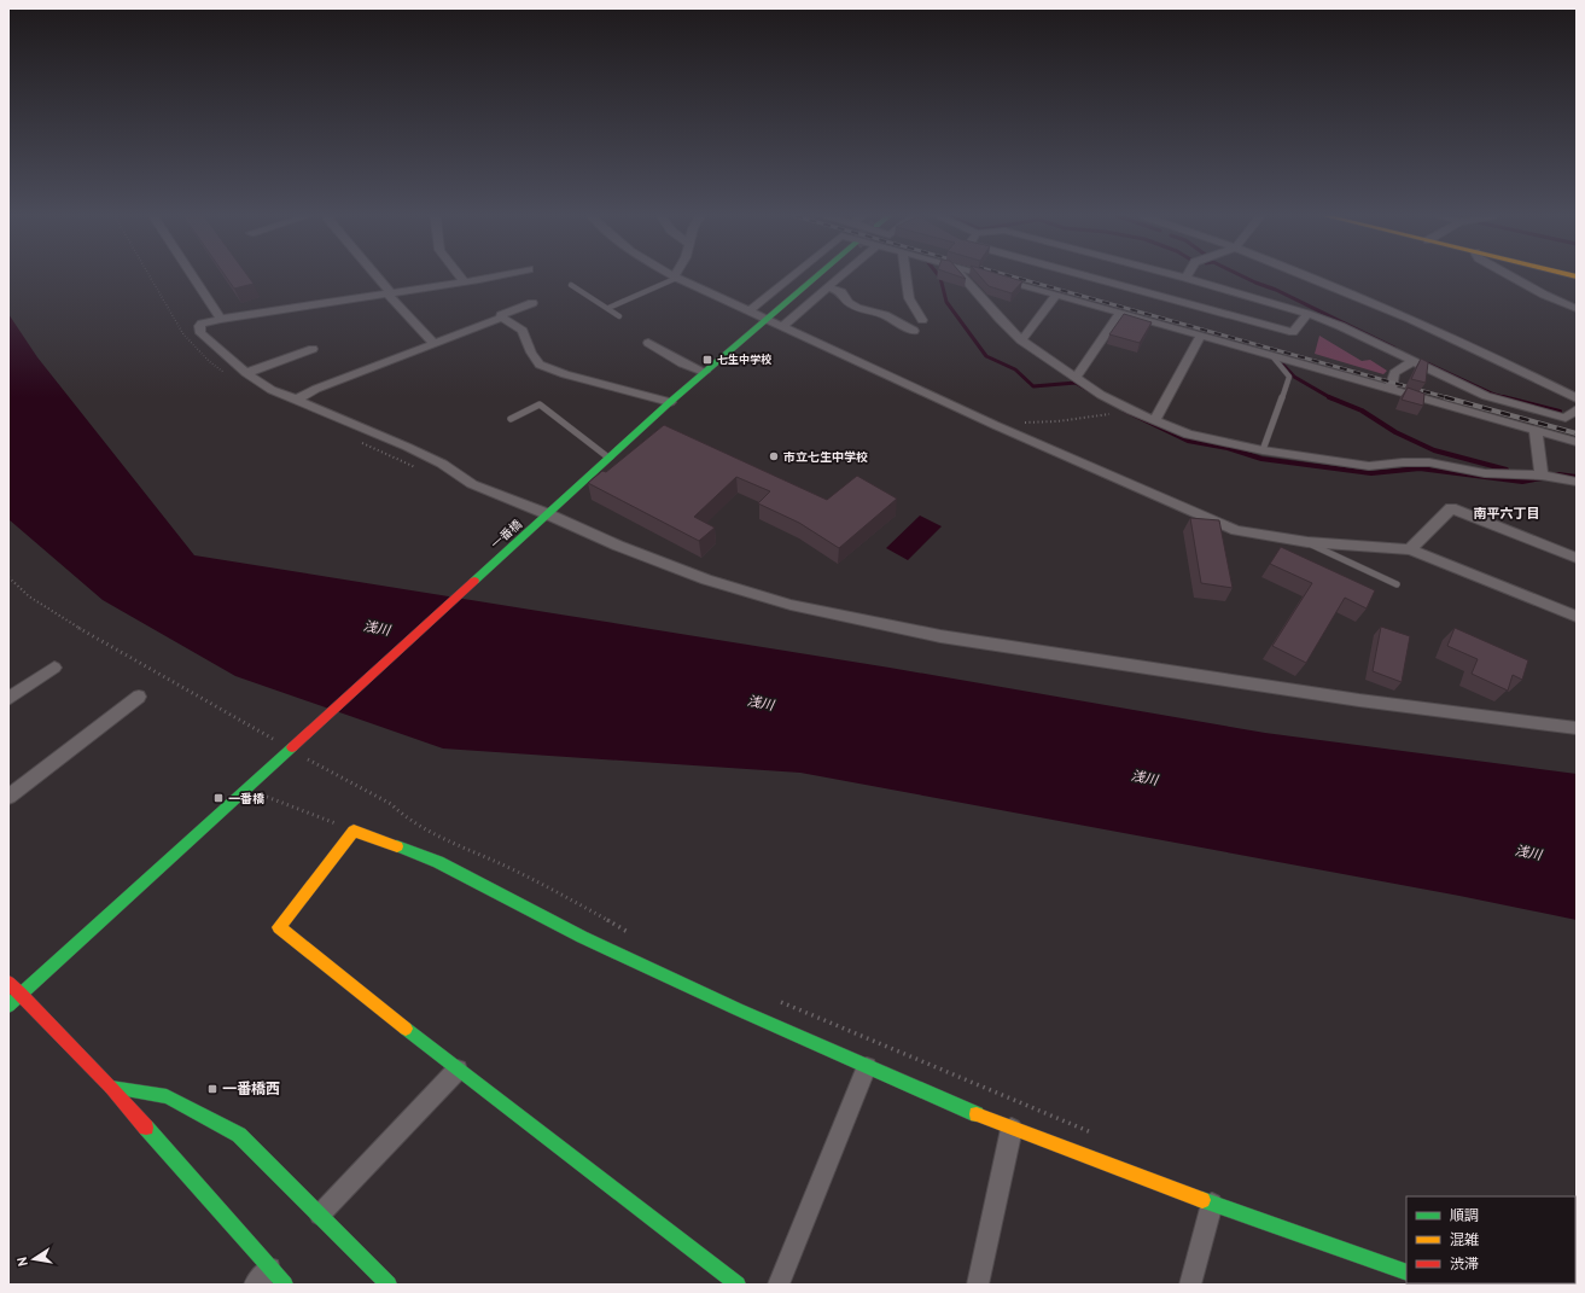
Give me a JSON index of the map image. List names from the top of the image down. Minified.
{"streets":{"main road":["一番橋"]},"districts":["南平六丁目"],"water":["浅川"],"places":{"transit":["七生中学校","一番橋","一番橋西"],"other":["市立七生中学校"]},"legend":["順調","混雑","渋滞"],"north":"left"}
